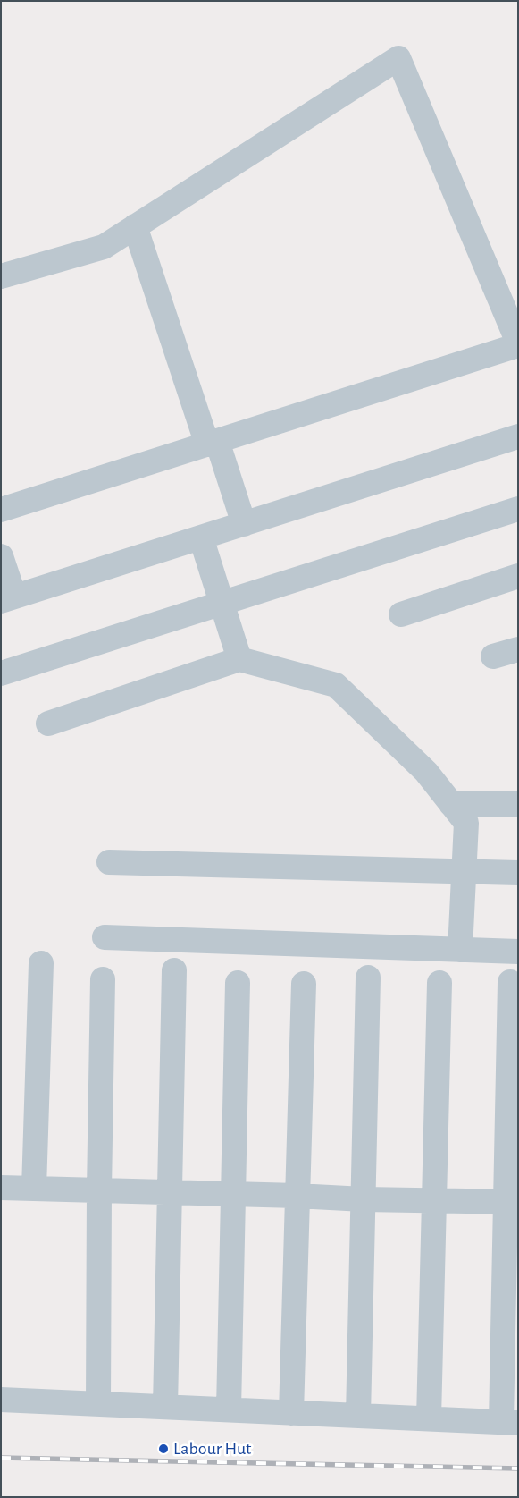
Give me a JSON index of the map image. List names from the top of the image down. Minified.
{"places":["Labour Hut"]}
